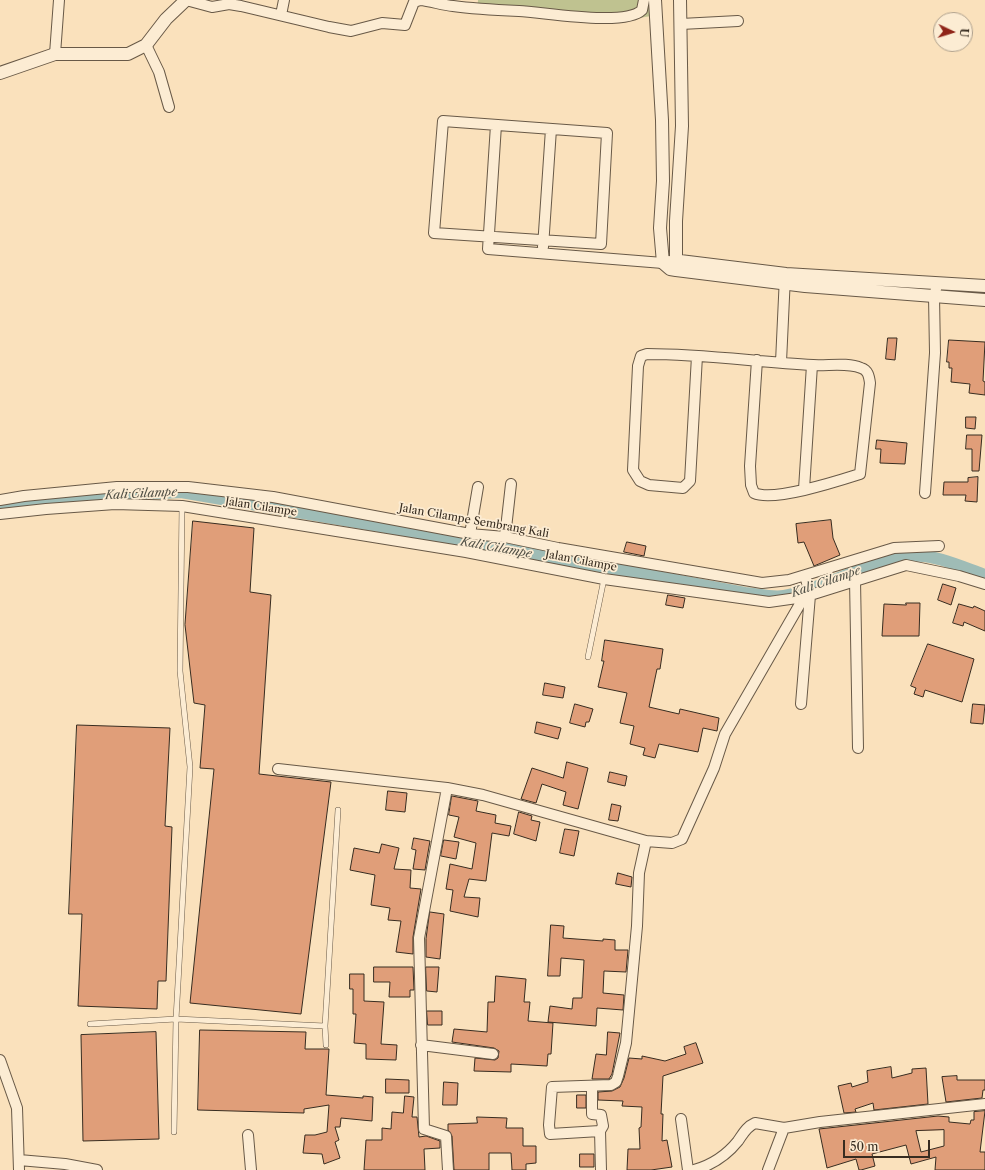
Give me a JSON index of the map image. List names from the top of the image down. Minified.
{"streets":{"street":["Jalan Cilampe","Jalan Cilampe Sembrang Kali"]},"water":["Kali Cilampe"],"scale_bar":"50 m","north":"right"}
